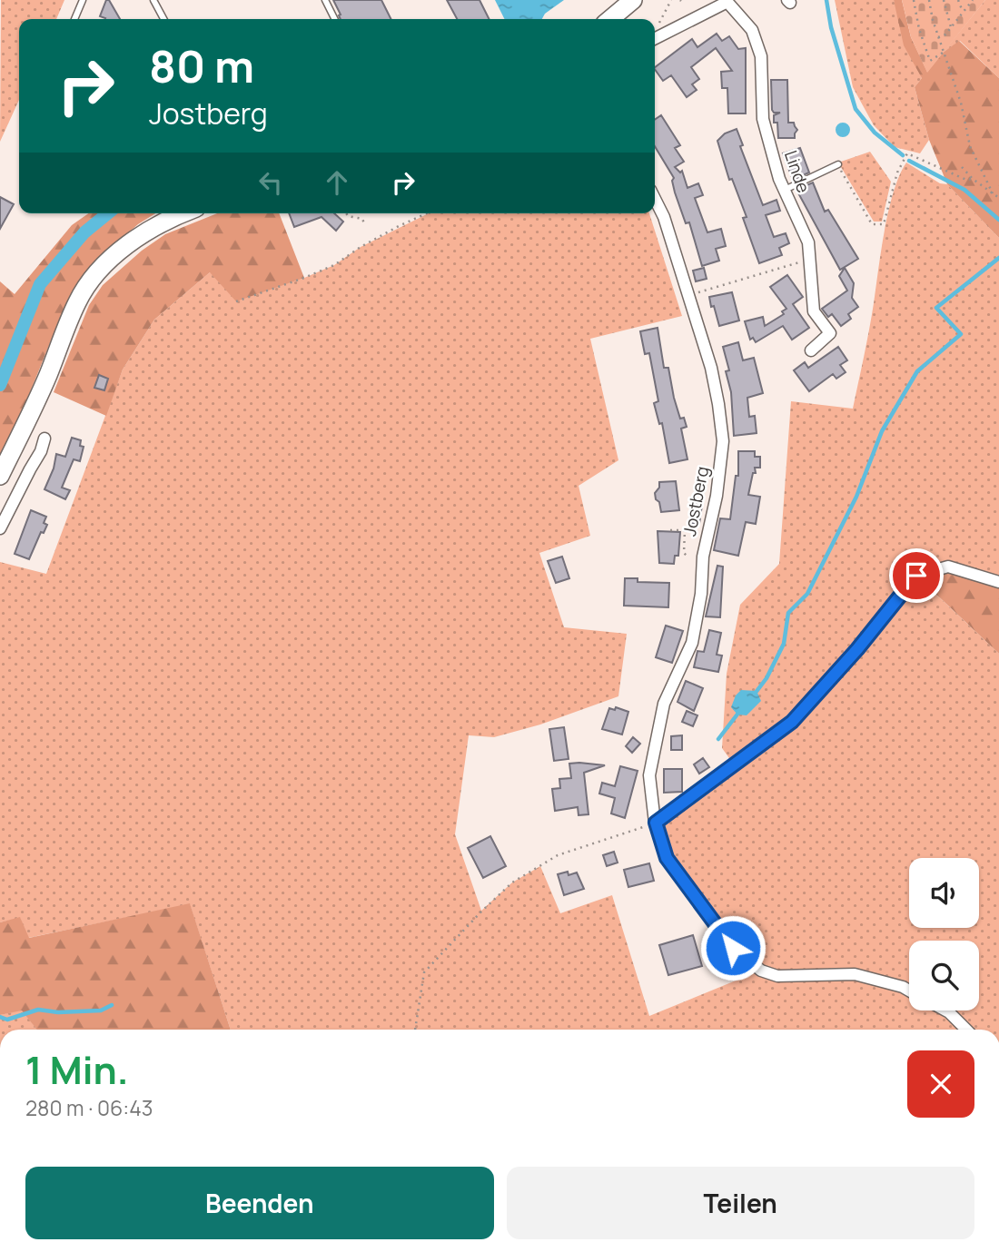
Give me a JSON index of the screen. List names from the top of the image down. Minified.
{"streets":{"street":["Linde","Jostberg"]},"page":{"turn":["80 m","Jostberg"],"heading":["1 Min.","280 m · 06:43"],"buttons":["Beenden","Teilen"]}}
